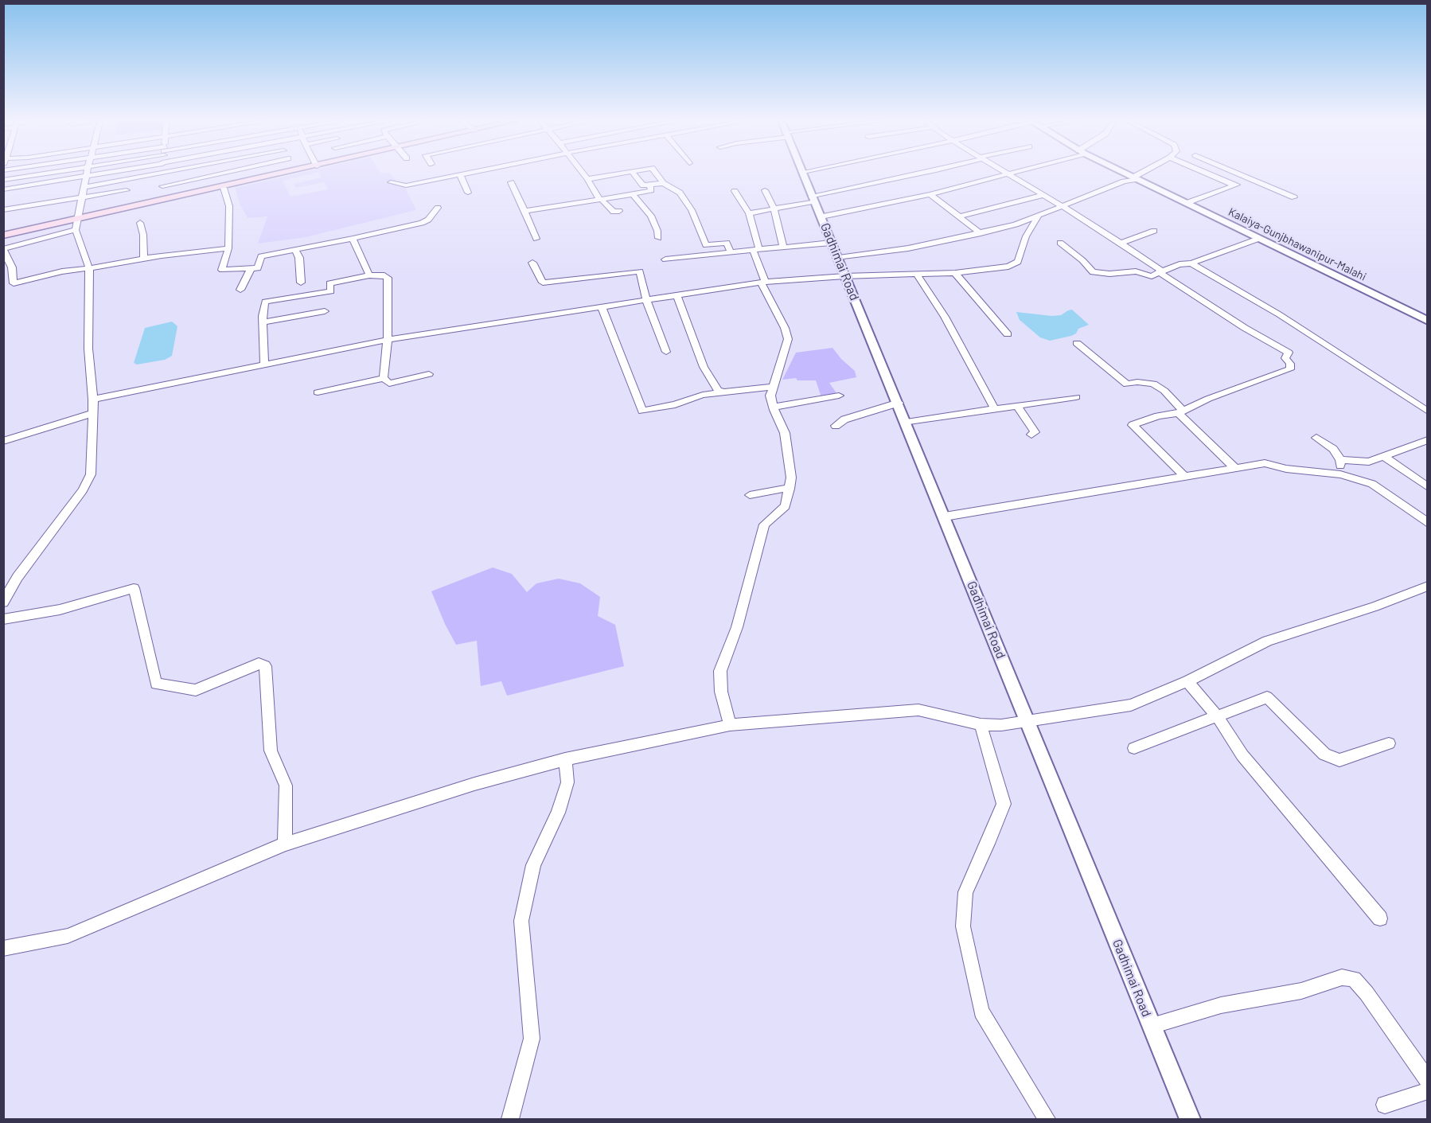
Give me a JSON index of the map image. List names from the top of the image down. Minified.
{"streets":{"street":["Kalaiya-Gunjbhawanipur-Malahi","Gadhimai Road"]}}
